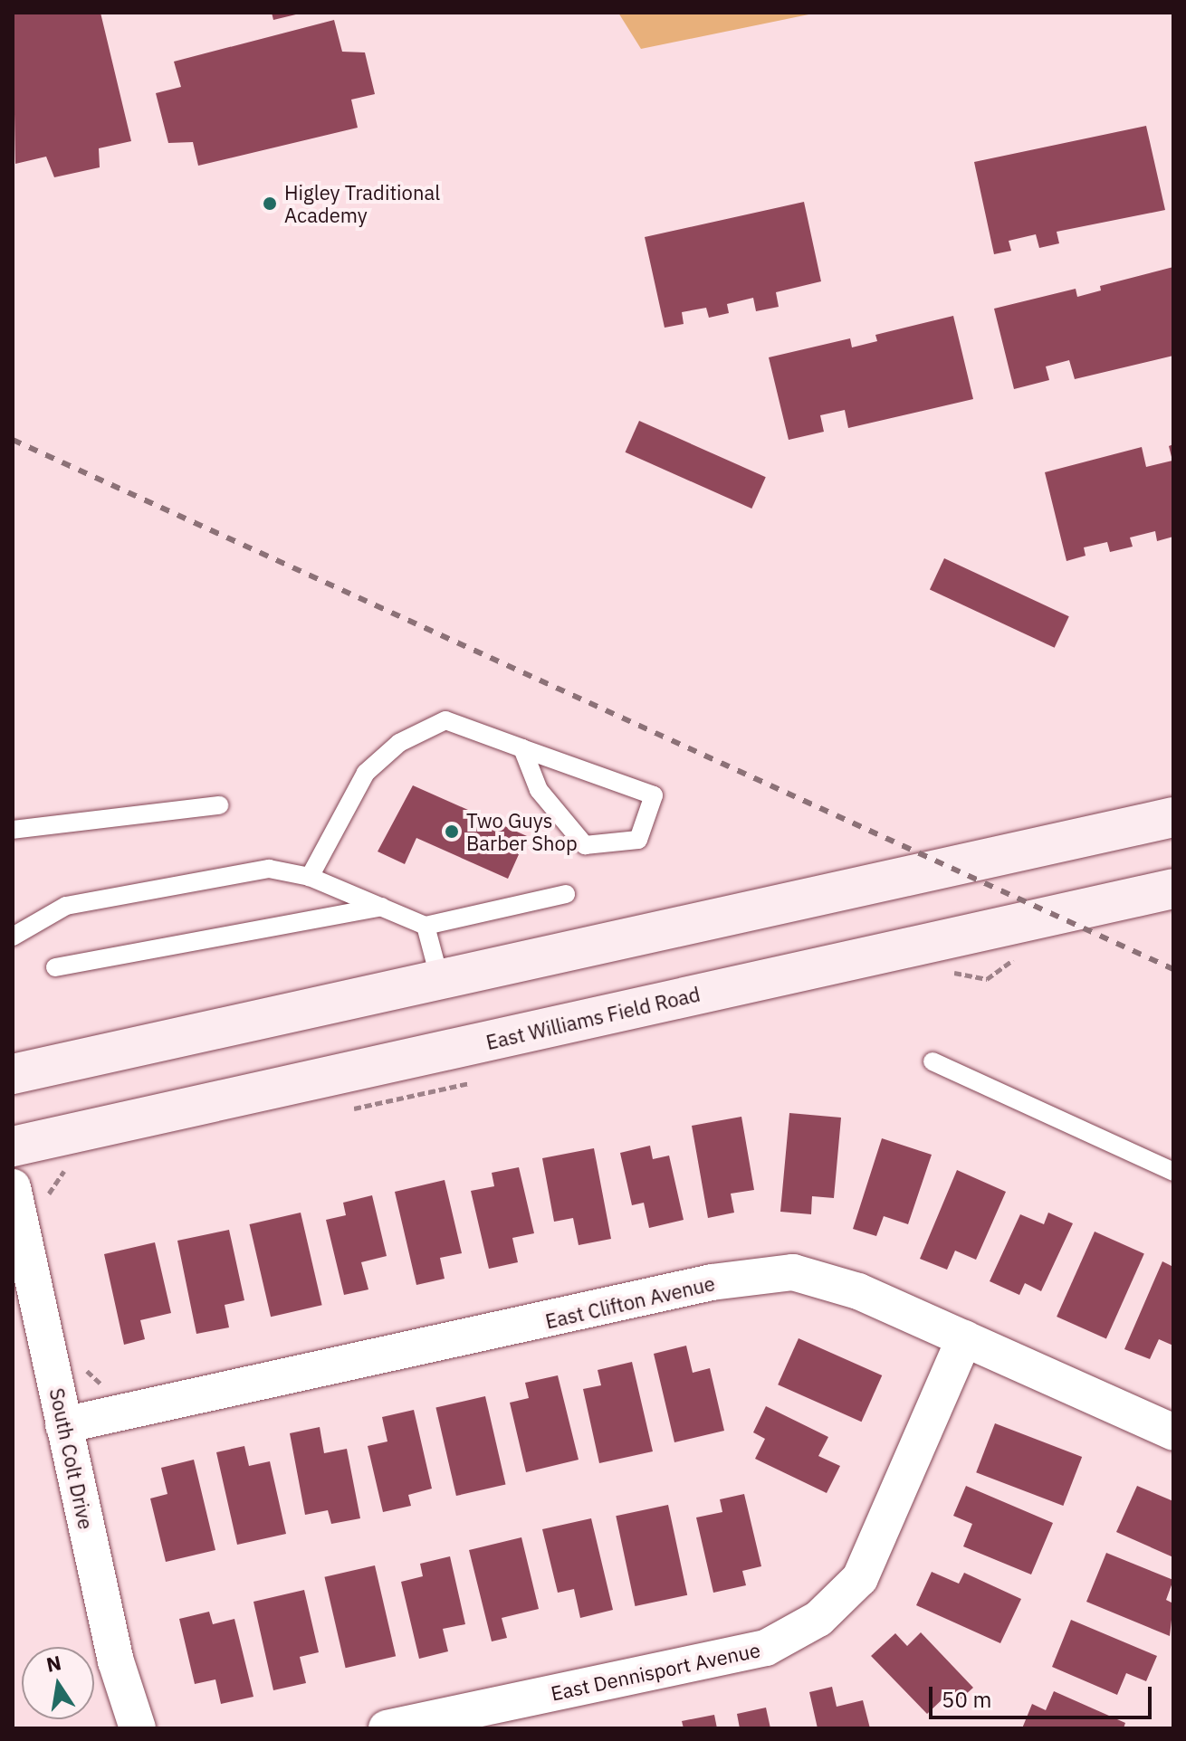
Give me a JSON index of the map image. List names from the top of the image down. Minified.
{"streets":{"main road":["East Williams Field Road"],"street":["East Clifton Avenue","South Colt Drive","East Dennisport Avenue"]},"crossings":[["East Clifton Avenue","South Colt Drive"],["East Clifton Avenue","East Dennisport Avenue"]],"places":["Higley Traditional Academy","Two Guys Barber Shop"],"scale_bar":"50 m","north":"top"}
